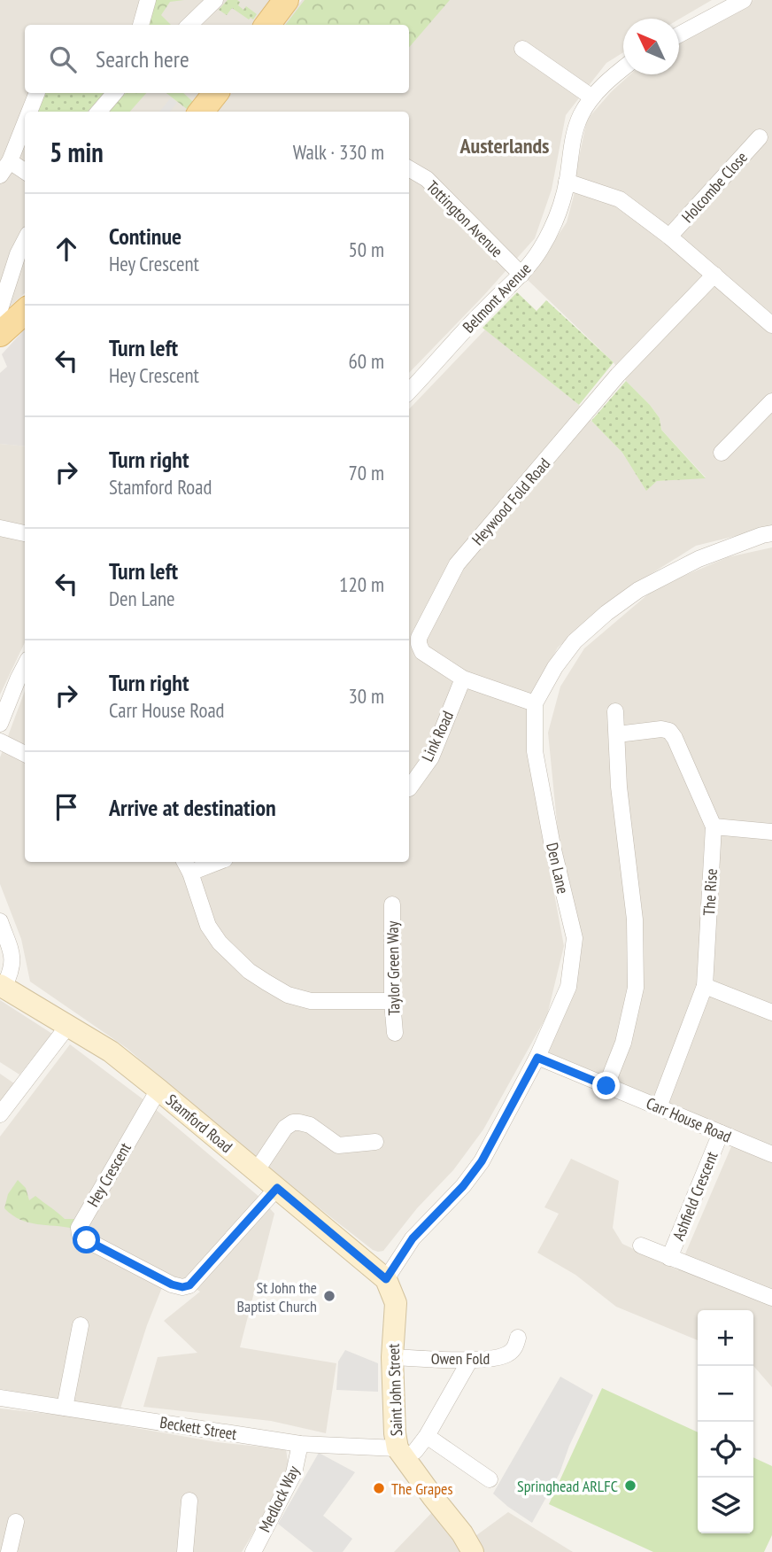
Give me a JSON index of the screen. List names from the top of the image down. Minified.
{"streets":{"street":["Holcombe Close","Tottington Avenue","Belmont Avenue","Heywood Fold Road","Link Road","Den Lane","The Rise","Taylor Green Way","Carr House Road","Stamford Road","Hey Crescent","Ashfield Crescent","Owen Fold","Saint John Street","Beckett Street","Medlock Way"]},"crossings":[["Tottington Avenue","Belmont Avenue"],["Heywood Fold Road","Link Road"],["Heywood Fold Road","Den Lane"],["Den Lane","Carr House Road"],["Den Lane","Stamford Road"],["Den Lane","Saint John Street"],["The Rise","Carr House Road"],["Carr House Road","Ashfield Crescent"],["Stamford Road","Hey Crescent"],["Stamford Road","Saint John Street"],["Owen Fold","Saint John Street"],["Saint John Street","Beckett Street"],["Beckett Street","Medlock Way"]],"districts":["Austerlands"],"places":["St John the Baptist Church","Springhead ARLFC","The Grapes"],"north":"top left","page":{"search":"Search here","heading":["5 min","Walk · 330 m"],"list":[["Continue","Hey Crescent","50 m"],["Turn left","Hey Crescent","60 m"],["Turn right","Stamford Road","70 m"],["Turn left","Den Lane","120 m"],["Turn right","Carr House Road","30 m"],"Arrive at destination"],"map_buttons":["+","−"]}}
